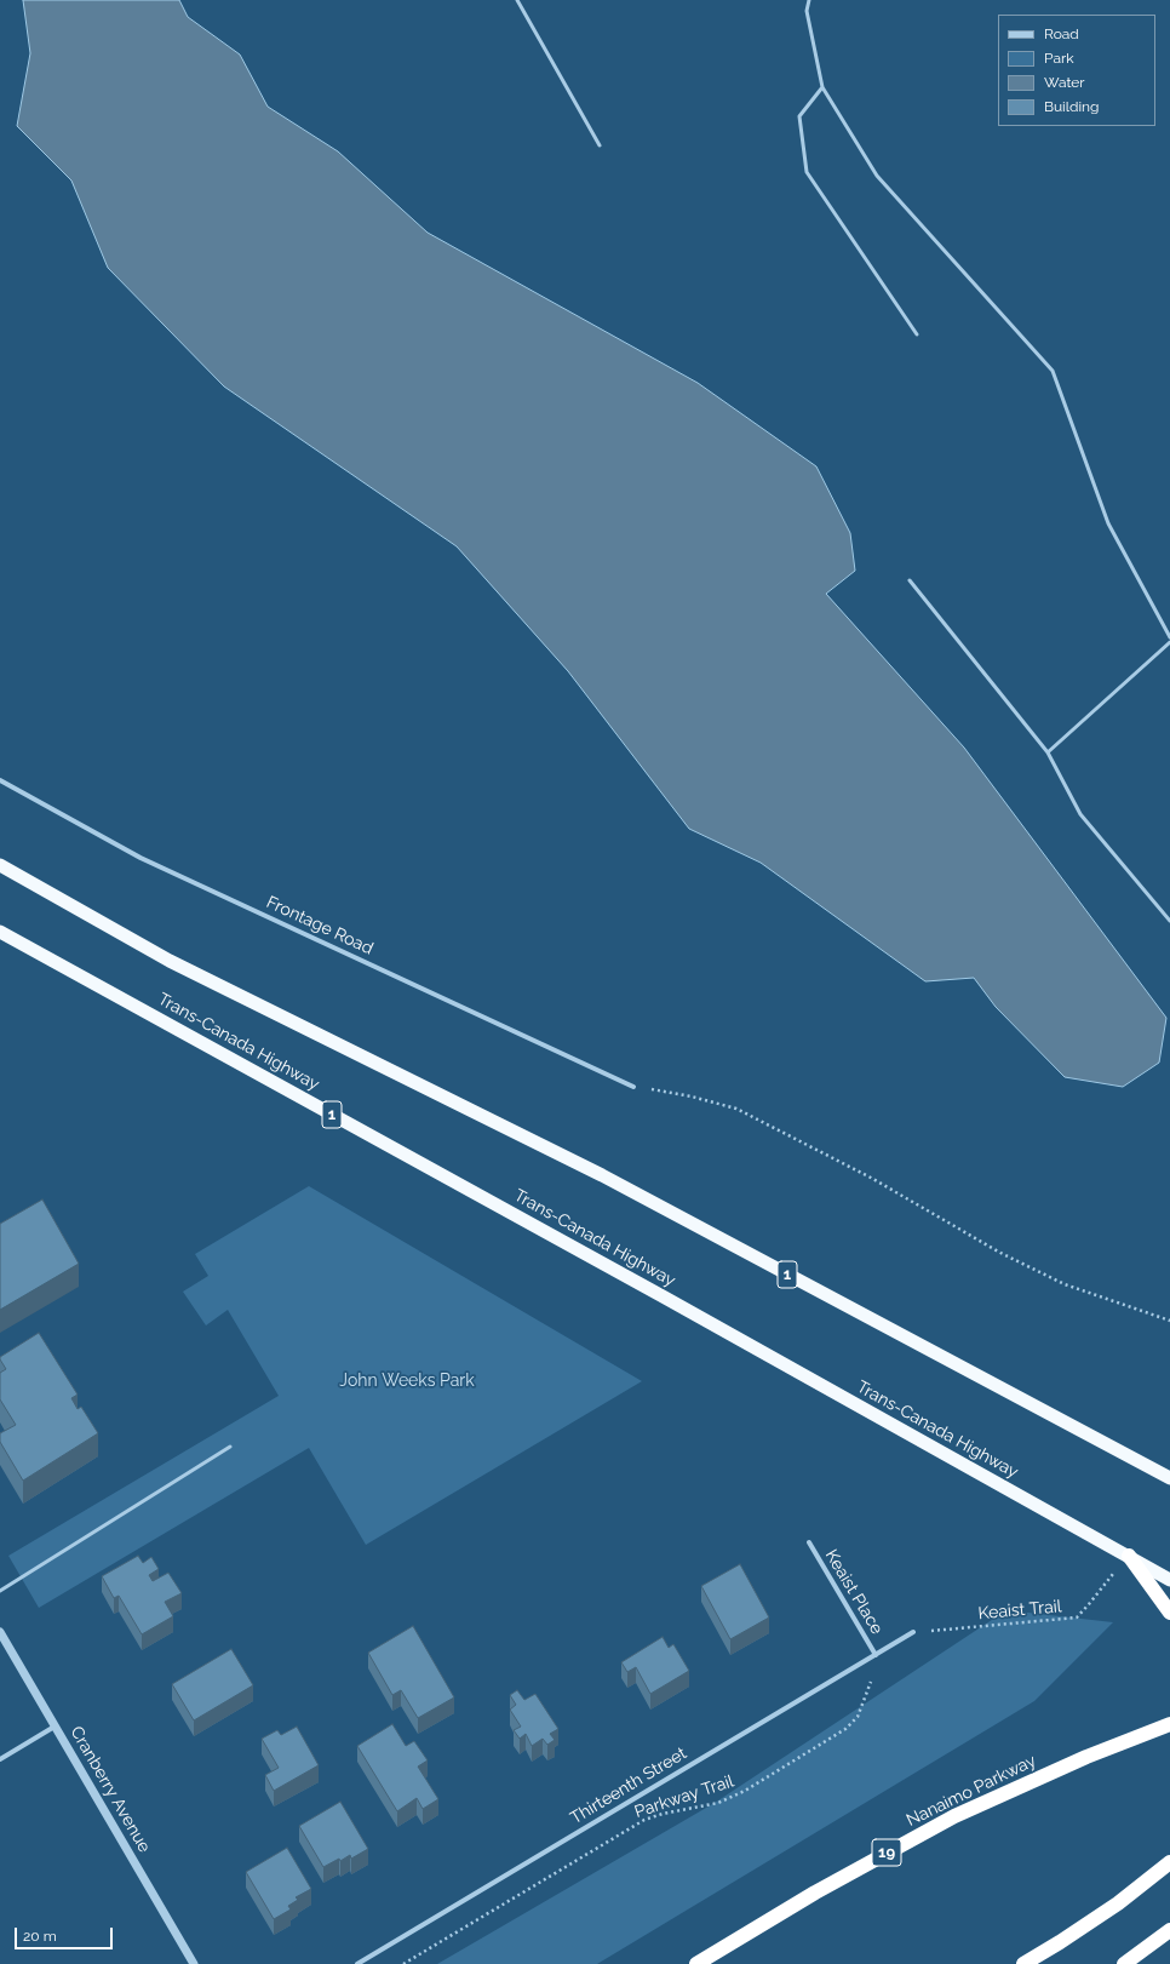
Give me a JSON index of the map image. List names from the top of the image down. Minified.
{"streets":{"highway":["Trans-Canada Highway","1","Nanaimo Parkway","19"],"street":["Frontage Road","Keaist Place","Thirteenth Street","Cranberry Avenue"],"path":["Keaist Trail","Parkway Trail"]},"crossings":[["Trans-Canada Highway","Keaist Trail"],["Keaist Place","Thirteenth Street"],["Keaist Trail","Thirteenth Street"]],"parks":["John Weeks Park"],"legend":["Road","Park","Water","Building"],"scale_bar":"20 m"}
